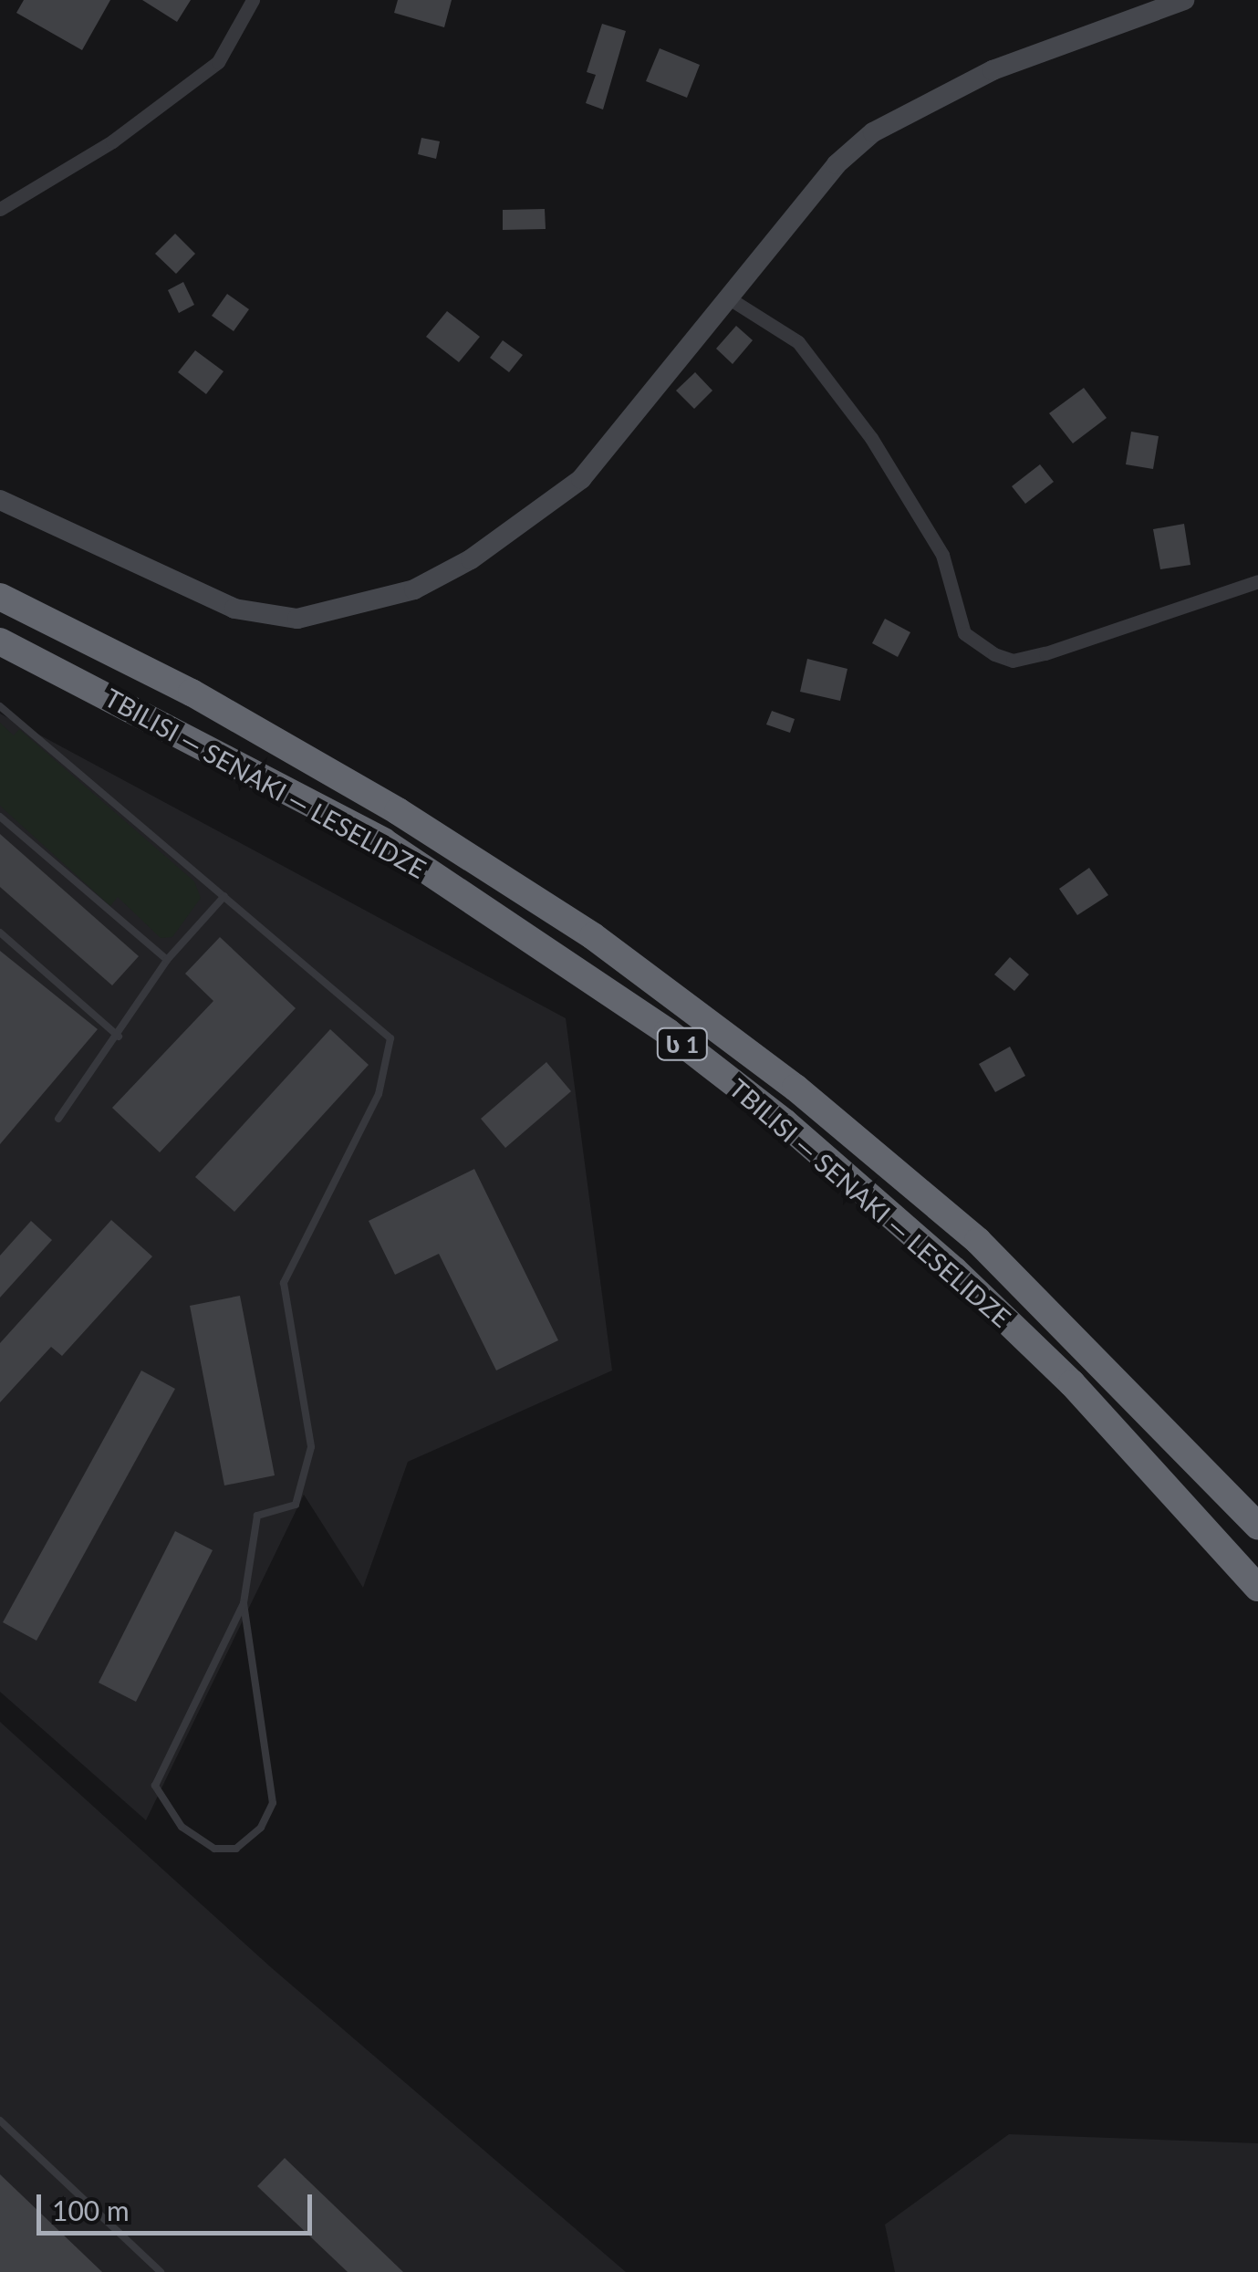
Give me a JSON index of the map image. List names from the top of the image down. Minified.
{"streets":{"highway":["TBILISI — SENAKI — LESELIDZE","ს 1"]},"scale_bar":"100 m"}
